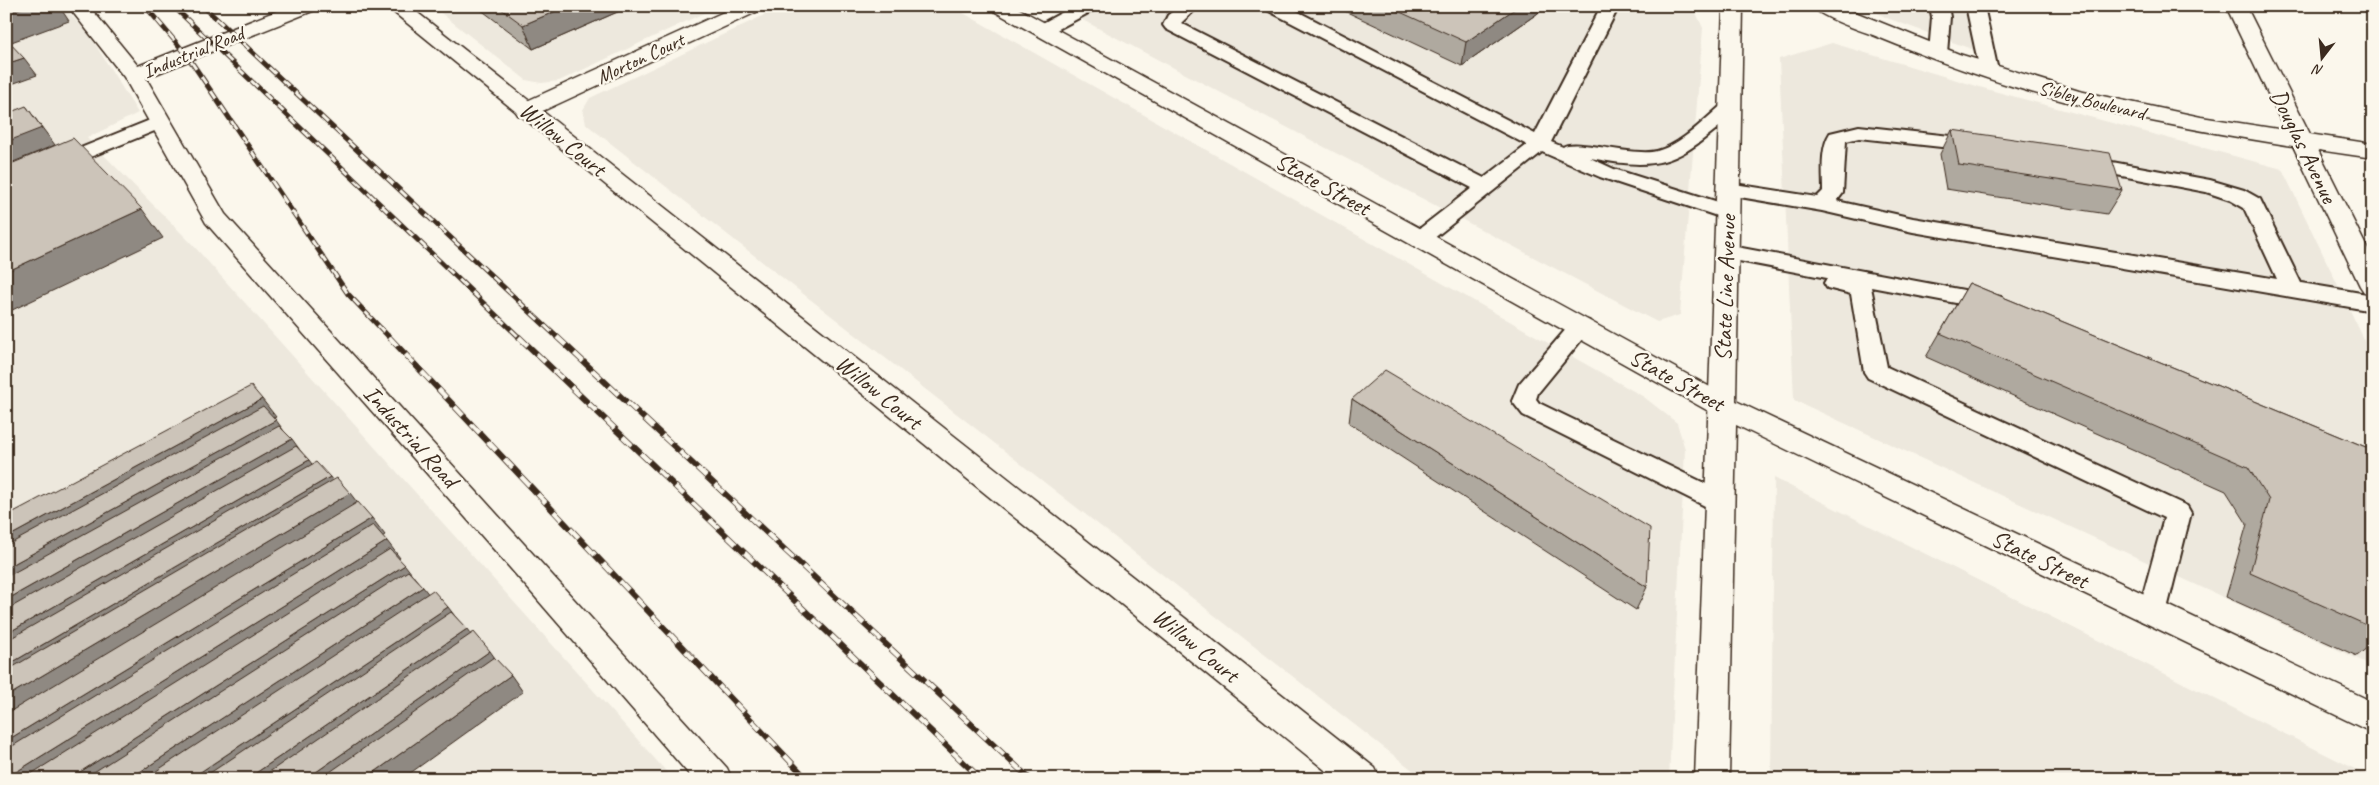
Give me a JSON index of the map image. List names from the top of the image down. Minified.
{"streets":{"street":["Industrial Road","Morton Court","Sibley Boulevard","Willow Court","Douglas Avenue","State Street","State Line Avenue"]},"crossings":[["Morton Court","Willow Court"],["Sibley Boulevard","Douglas Avenue"],["State Street","State Line Avenue"]],"north":"bottom"}
